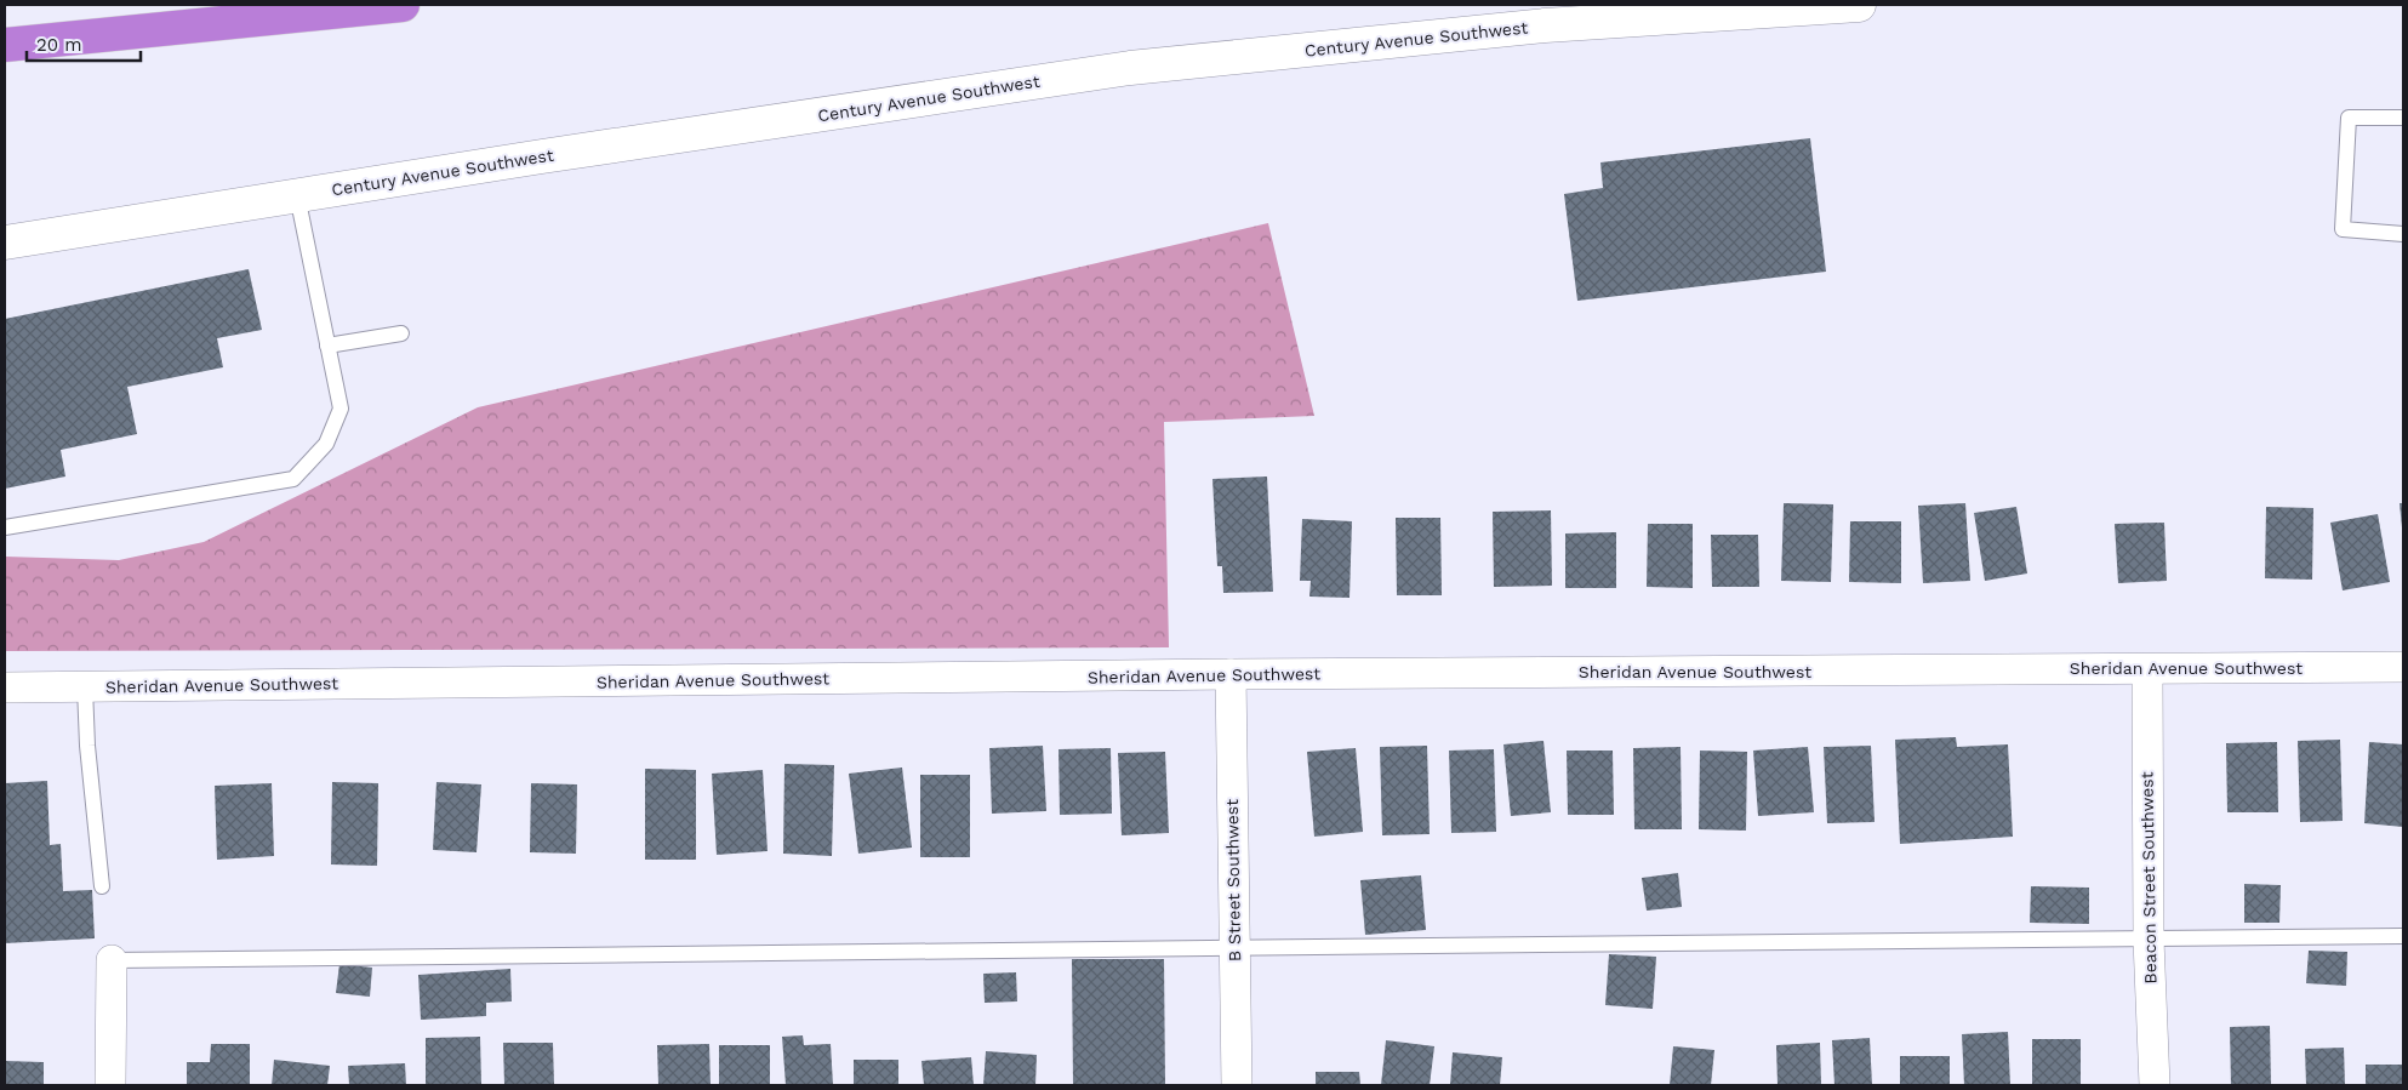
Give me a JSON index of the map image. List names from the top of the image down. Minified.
{"streets":{"street":["Century Avenue Southwest","Sheridan Avenue Southwest","Beacon Street Southwest","B Street Southwest"]},"crossings":[["Sheridan Avenue Southwest","Beacon Street Southwest"],["Sheridan Avenue Southwest","B Street Southwest"]],"scale_bar":"20 m"}
